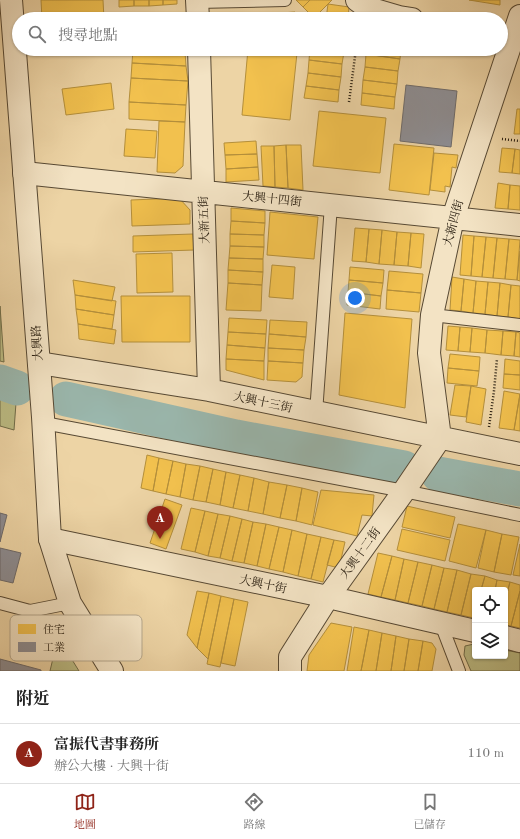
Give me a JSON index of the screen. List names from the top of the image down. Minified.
{"streets":{"street":["大興十四街","大新五街","大新四街","大興路","大興十三街","大興十二街","大興十街"]},"crossings":[["大興十四街","大新五街"],["大興十四街","大新四街"],["大興十四街","大興路"],["大新五街","大興十三街"],["大新四街","大興十三街"],["大新四街","大興十二街"],["大興路","大興十三街"],["大興路","大興十街"],["大興十三街","大興十二街"],["大興十二街","大興十街"]],"legend":["住宅","工業"],"page":{"search":"搜尋地點","pins":"A","heading":"附近","list":[{"mark":"A","name":"富振代書事務所","note":"辦公大樓 · 大興十街","value":"110 m"}],"nav":["地圖","路線","已儲存"]}}
